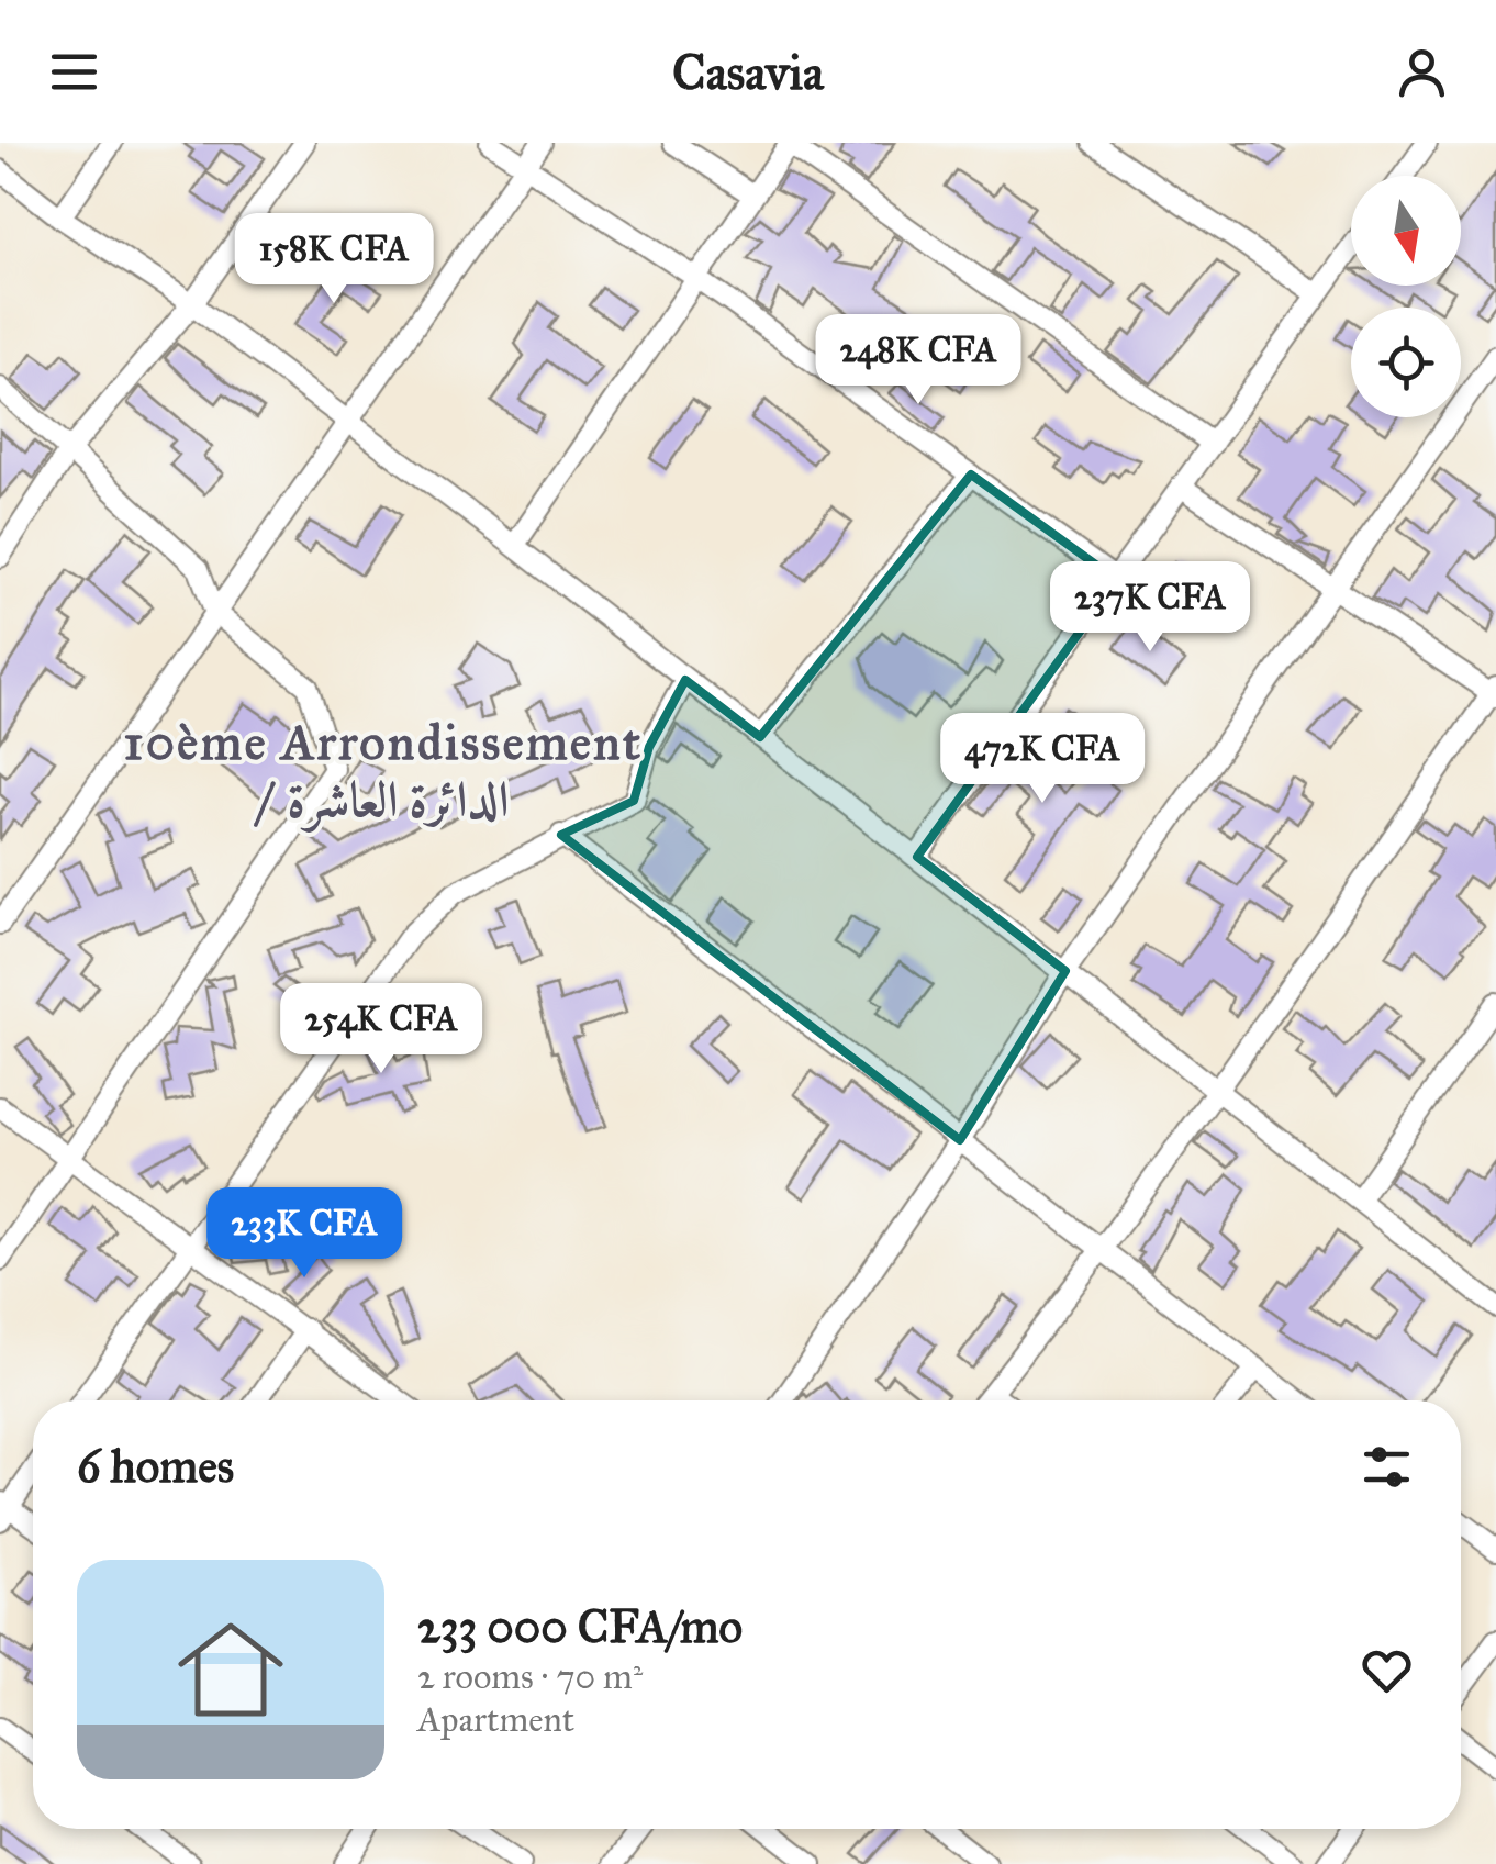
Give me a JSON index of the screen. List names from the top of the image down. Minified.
{"districts":["10ème Arrondissement / الدائرة العاشرة"],"north":"bottom","page":{"header":"Casavia","price":["158K CFA","248K CFA","237K CFA","472K CFA","254K CFA","233K CFA"],"heading":"6 homes","list":[{"name":"233 000 CFA/mo","note":"2 rooms · 70 m² · Apartment"}]}}
